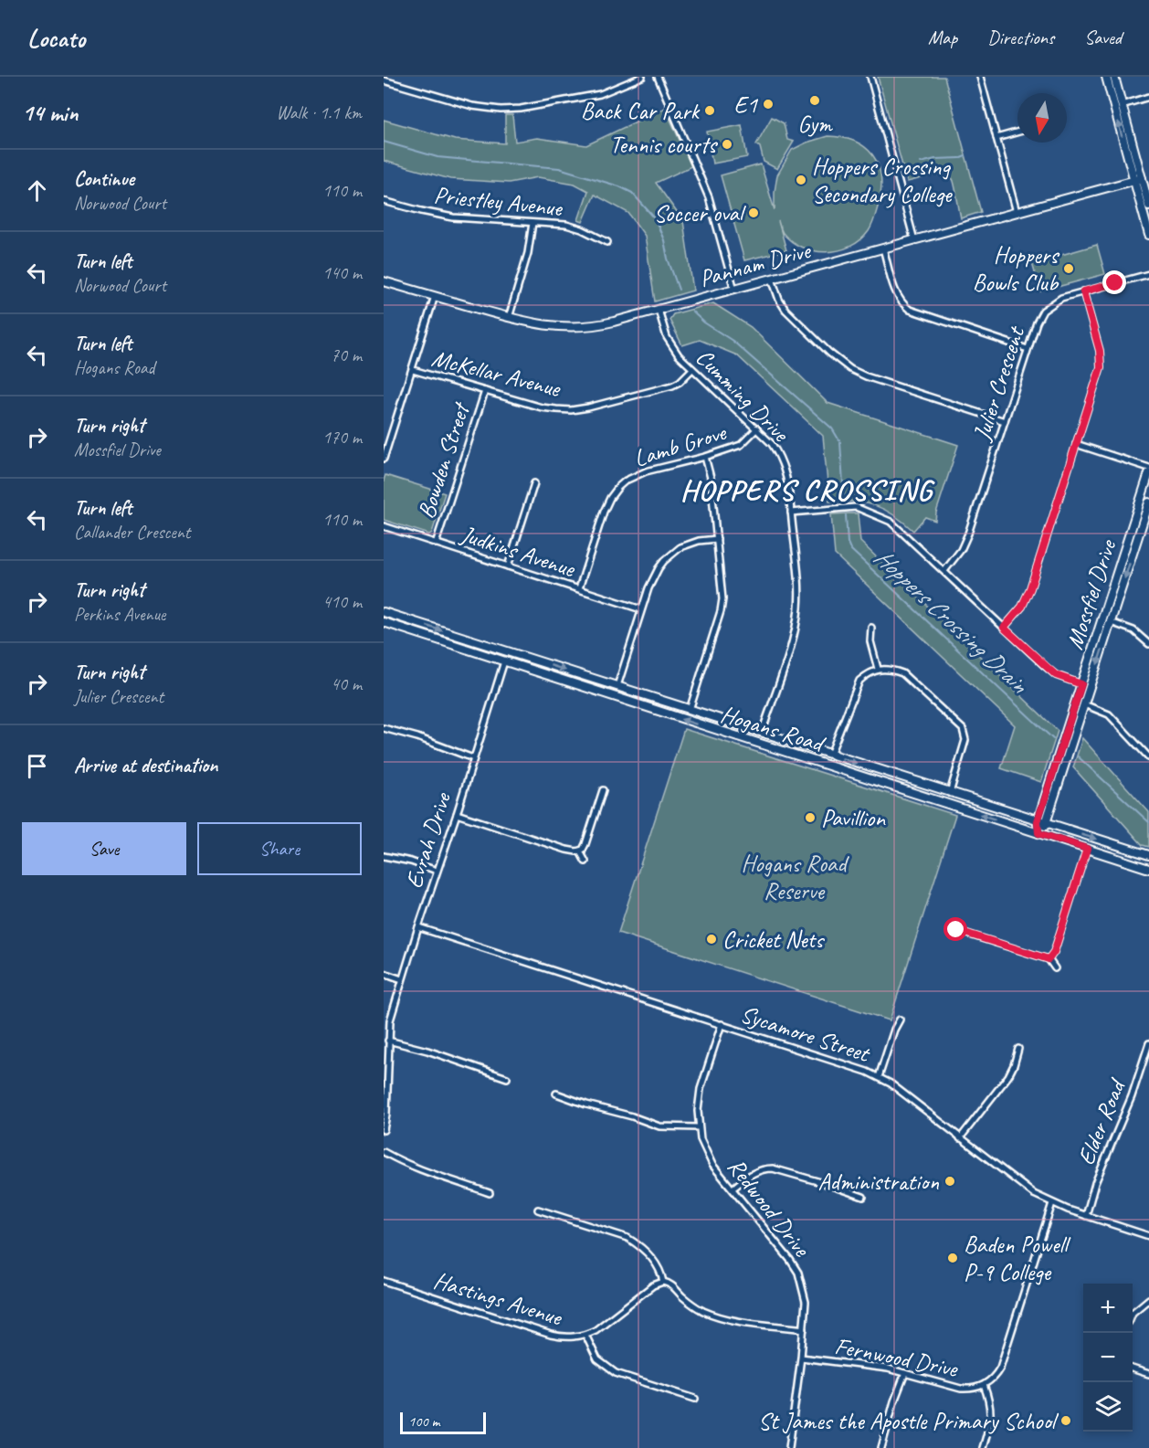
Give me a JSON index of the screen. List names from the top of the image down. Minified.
{"streets":{"street":["Priestley Avenue","Pannam Drive","McKellar Avenue","Julier Crescent","Cumming Drive","Lamb Grove","Bowden Street","Judkins Avenue","Mossfiel Drive","Hogans Road","Evrah Drive","Sycamore Street","Elder Road","Redwood Drive","Hastings Avenue","Fernwood Drive"]},"crossings":[["Pannam Drive","Cumming Drive"],["McKellar Avenue","Cumming Drive"],["McKellar Avenue","Bowden Street"],["Cumming Drive","Lamb Grove"],["Cumming Drive","Hogans Road"],["Lamb Grove","Judkins Avenue"],["Bowden Street","Judkins Avenue"],["Mossfiel Drive","Hogans Road"],["Hogans Road","Evrah Drive"],["Evrah Drive","Sycamore Street"],["Sycamore Street","Elder Road"],["Sycamore Street","Redwood Drive"],["Sycamore Street","Fernwood Drive"],["Redwood Drive","Fernwood Drive"]],"districts":["HOPPERS CROSSING"],"water":["Hoppers Crossing Drain"],"parks":["Hogans Road Reserve"],"places":["Gym","E1","Back Car Park","Tennis courts","Hoppers Crossing Secondary College","Soccer oval","Hoppers Bowls Club","Pavillion","Cricket Nets","Administration","Baden Powell P-9 College","St James the Apostle Primary School"],"scale_bar":"100 m","north":"bottom","page":{"header":"Locato","nav":["Map","Directions","Saved"],"heading":["14 min","Walk · 1.1 km"],"list":[["Continue","Norwood Court","110 m"],["Turn left","Norwood Court","140 m"],["Turn left","Hogans Road","70 m"],["Turn right","Mossfiel Drive","170 m"],["Turn left","Callander Crescent","110 m"],["Turn right","Perkins Avenue","410 m"],["Turn right","Julier Crescent","40 m"],"Arrive at destination"],"buttons":["Save","Share"],"map_buttons":["+","−"],"scale":"100 m"}}
